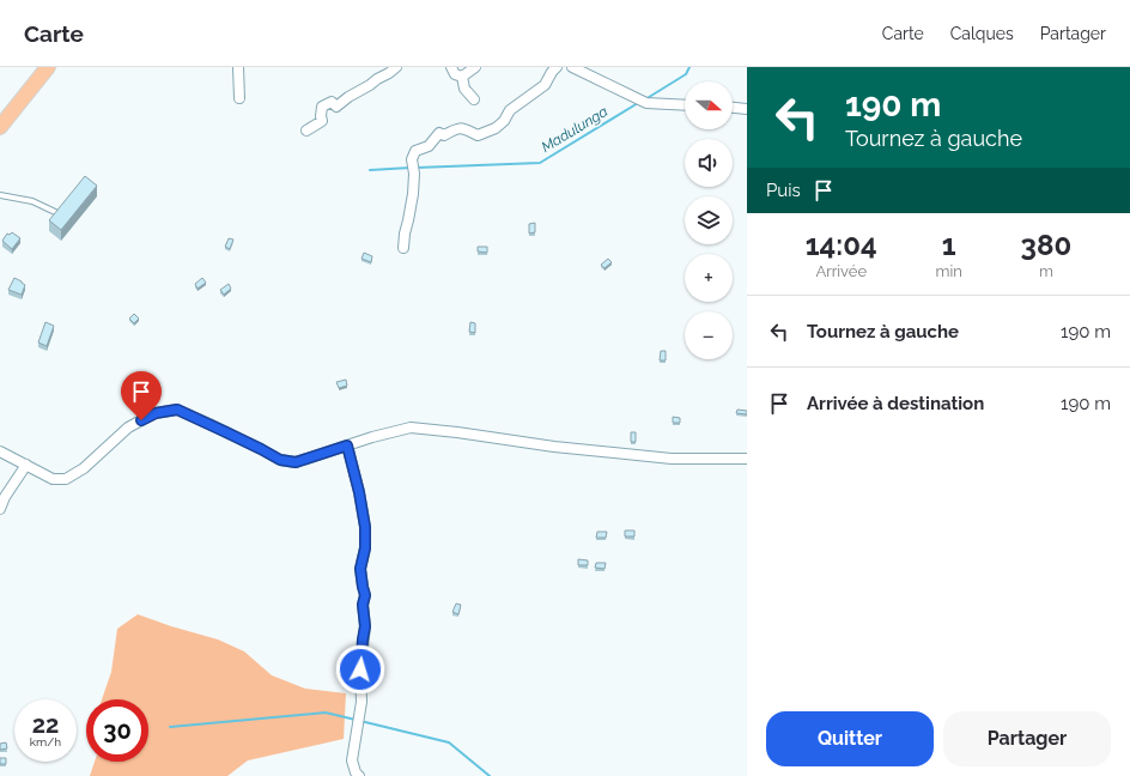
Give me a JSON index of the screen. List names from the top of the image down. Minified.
{"water":["Madulunga"],"north":"right","page":{"header":"Carte","nav":["Carte","Calques","Partager"],"turn":["190 m","Tournez à gauche"],"map_buttons":["+","−"],"then":"Puis","eta":["14:04","Arrivée","1","min","380","m"],"list":[{"name":"Tournez à gauche","value":"190 m"},{"name":"Arrivée à destination","value":"190 m"}],"speed":"22 km/h","limit":"30","buttons":["Quitter","Partager"]}}
